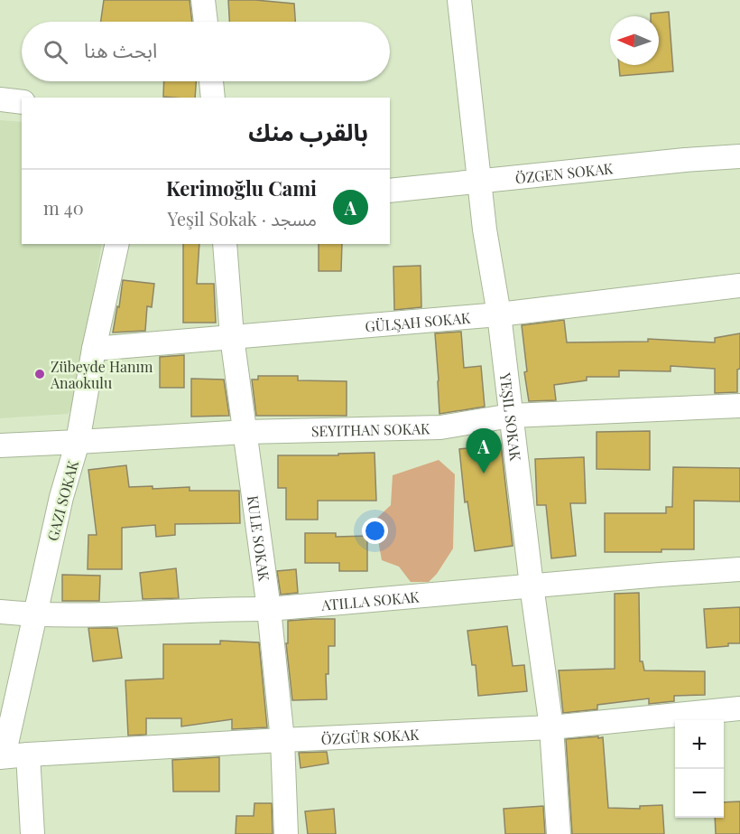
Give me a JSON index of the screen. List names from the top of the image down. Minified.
{"streets":{"street":["ÖZGEN SOKAK","GÜLŞAH SOKAK","YEŞIL SOKAK","SEYITHAN SOKAK","GAZI SOKAK","KULE SOKAK","ATILLA SOKAK","ÖZGÜR SOKAK"]},"crossings":[["ÖZGEN SOKAK","YEŞIL SOKAK"],["GÜLŞAH SOKAK","YEŞIL SOKAK"],["GÜLŞAH SOKAK","GAZI SOKAK"],["GÜLŞAH SOKAK","KULE SOKAK"],["YEŞIL SOKAK","SEYITHAN SOKAK"],["YEŞIL SOKAK","ATILLA SOKAK"],["YEŞIL SOKAK","ÖZGÜR SOKAK"],["SEYITHAN SOKAK","GAZI SOKAK"],["SEYITHAN SOKAK","KULE SOKAK"],["GAZI SOKAK","ATILLA SOKAK"],["GAZI SOKAK","ÖZGÜR SOKAK"],["KULE SOKAK","ATILLA SOKAK"],["KULE SOKAK","ÖZGÜR SOKAK"]],"places":["Zübeyde Hanım Anaokulu"],"north":"left","page":{"search":"ابحث هنا","heading":"بالقرب منك","list":[{"mark":"A","name":"Kerimoğlu Cami","note":"مسجد · Yeşil Sokak","value":"40 m"}],"pins":"A","map_buttons":["+","−"]}}
